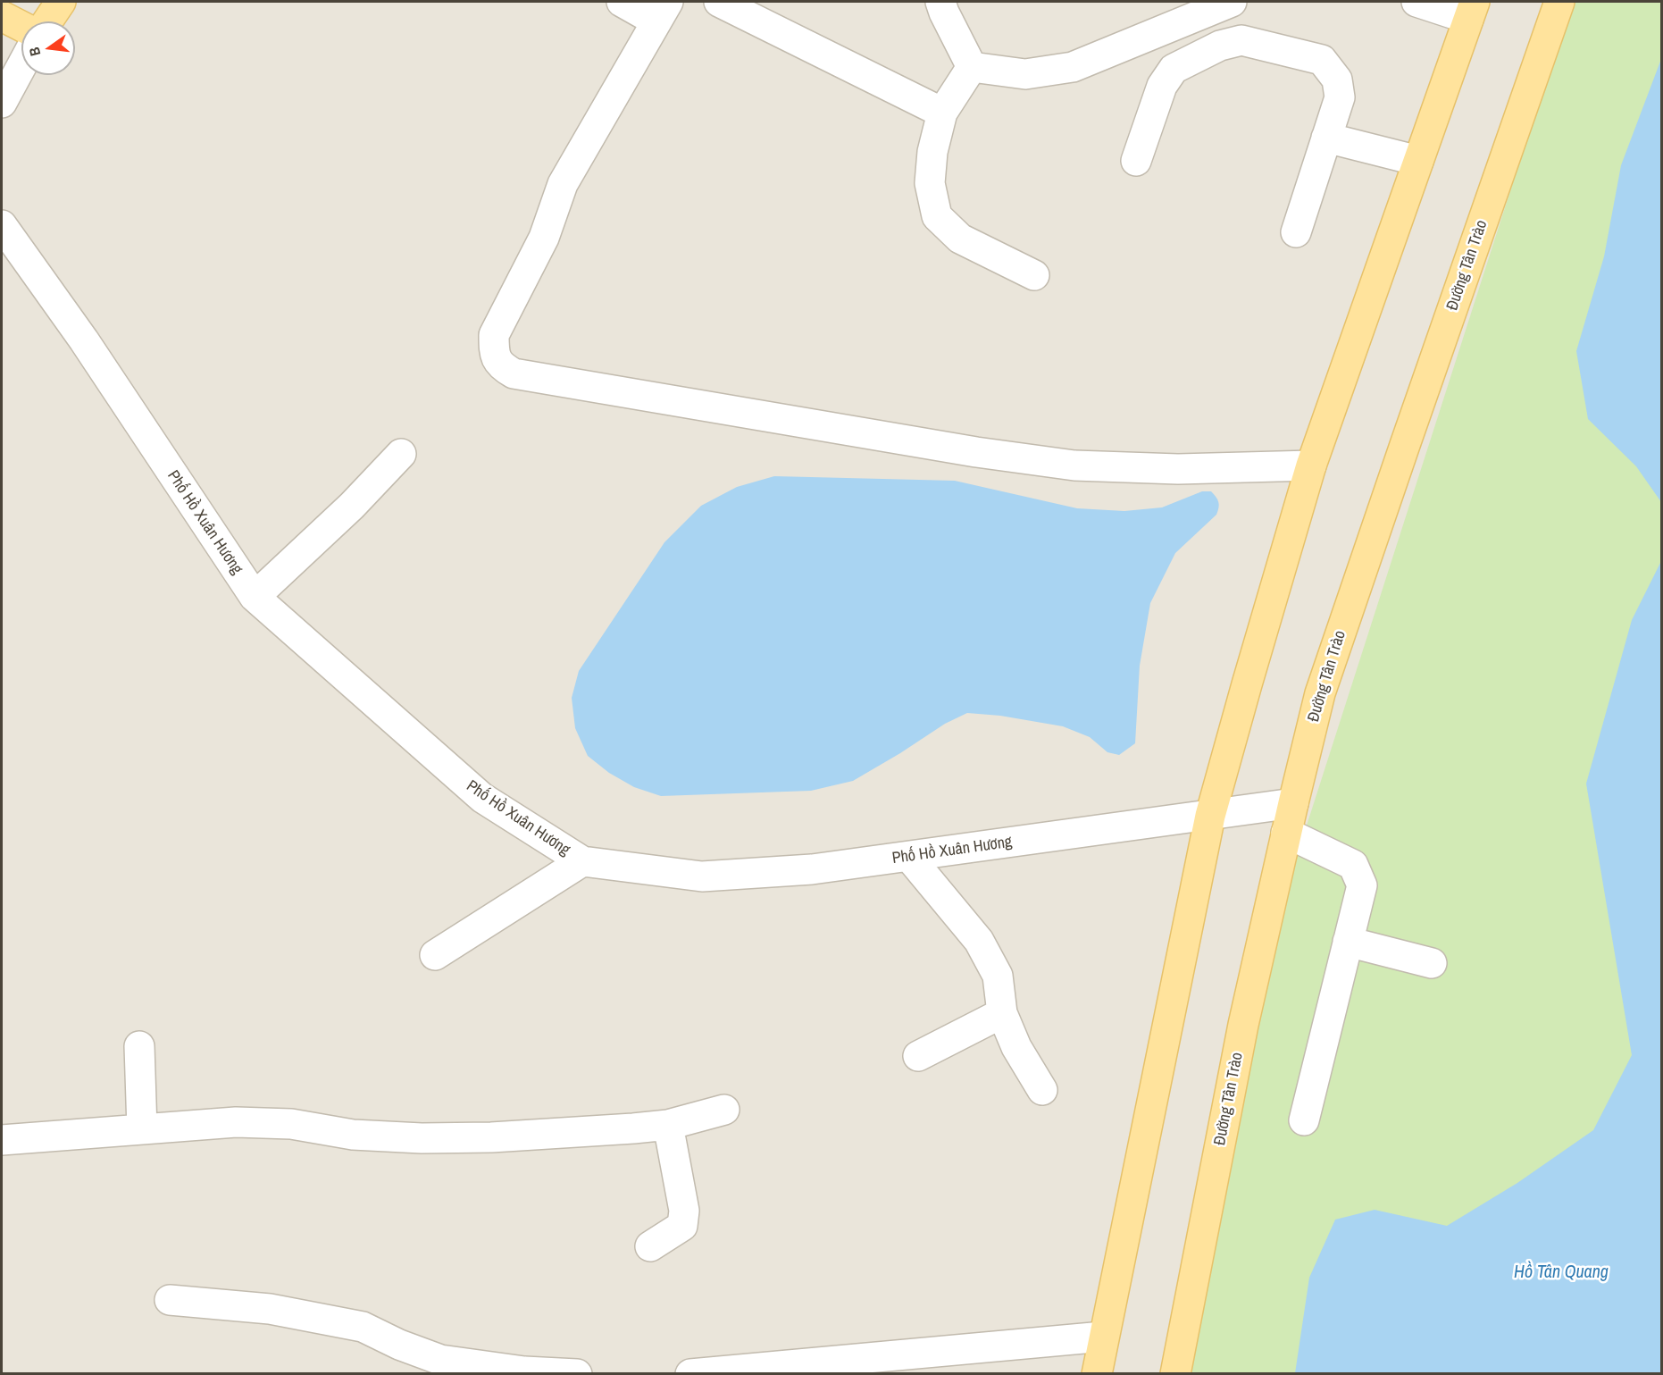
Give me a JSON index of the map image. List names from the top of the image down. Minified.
{"streets":{"main road":["Đường Tân Trào"],"street":["Phố Hồ Xuân Hương"]},"crossings":[["Đường Tân Trào","Phố Hồ Xuân Hương"]],"water":["Hồ Tân Quang"],"north":"left"}
